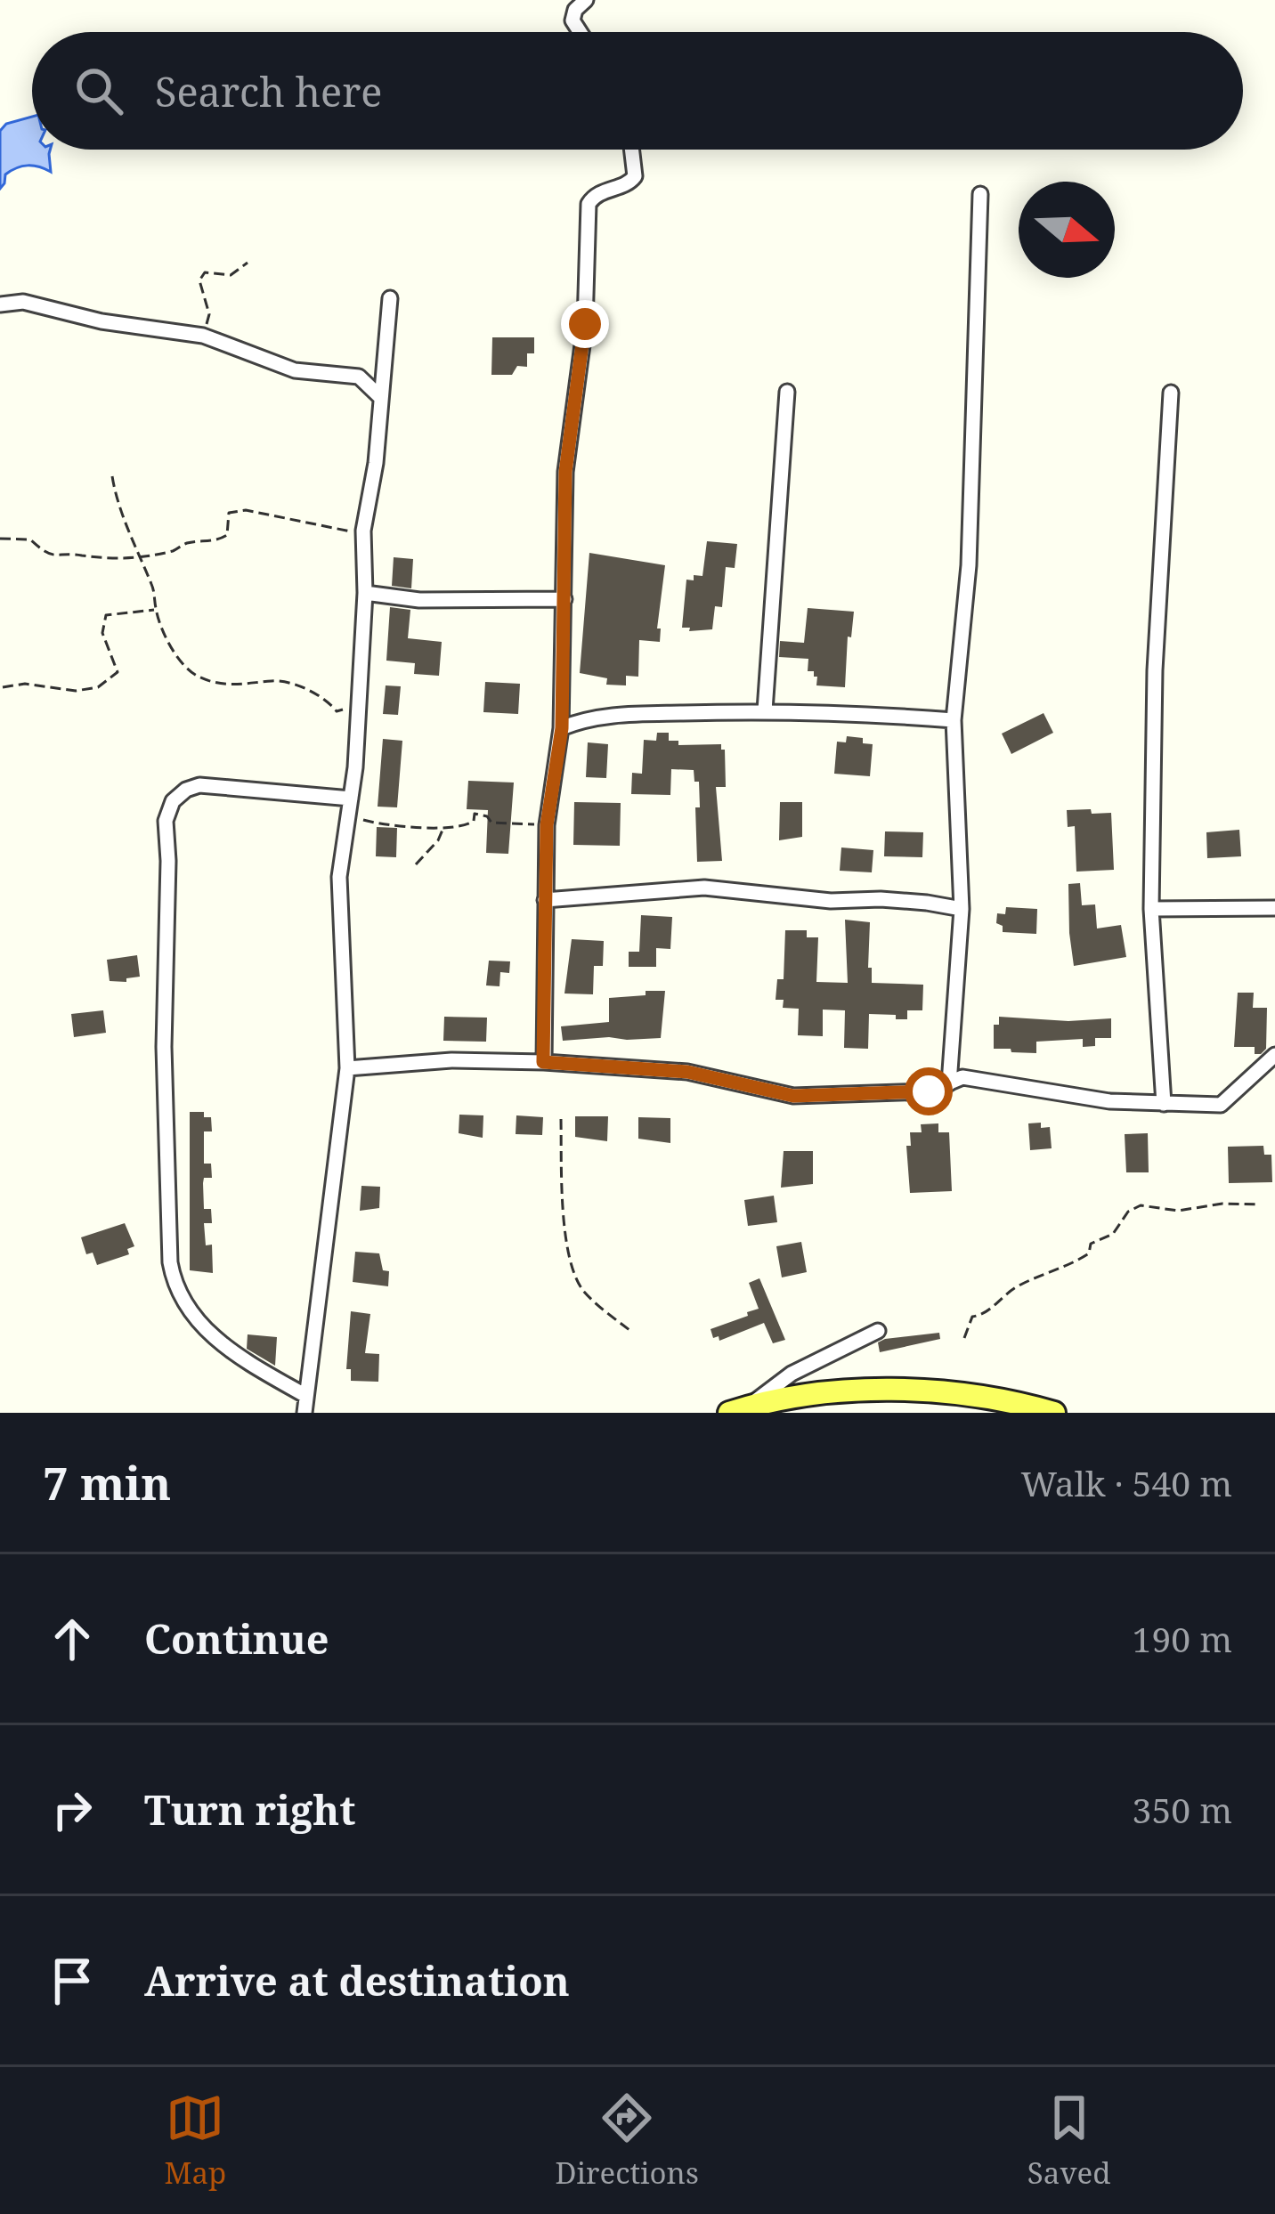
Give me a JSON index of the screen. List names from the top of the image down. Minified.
{"north":"right","page":{"search":"Search here","heading":["7 min","Walk · 540 m"],"list":[["Continue","190 m"],["Turn right","350 m"],"Arrive at destination"],"nav":["Map","Directions","Saved"]}}
